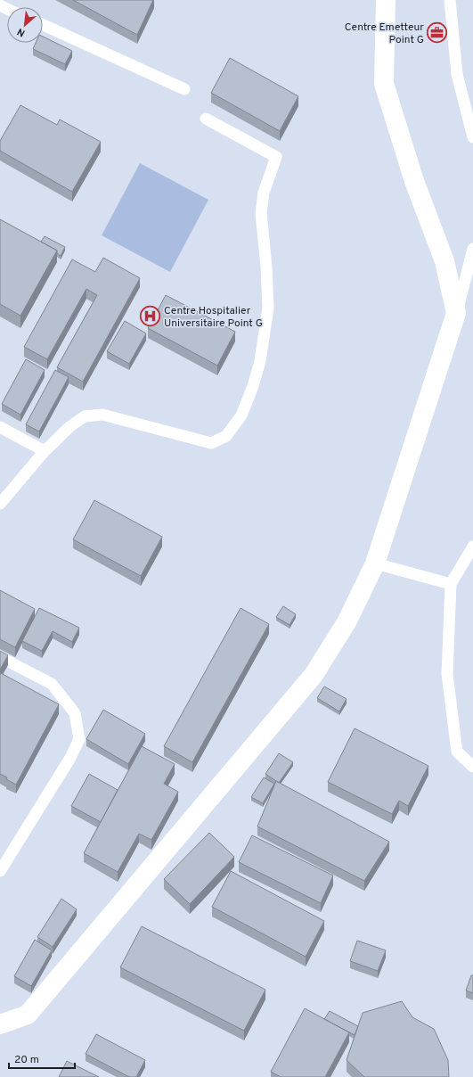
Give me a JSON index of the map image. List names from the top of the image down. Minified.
{"places":{"office":["Centre Emetteur Point G"],"hospital":["Centre Hospitalier Universitaire Point G"]},"scale_bar":"20 m","north":"bottom left"}
